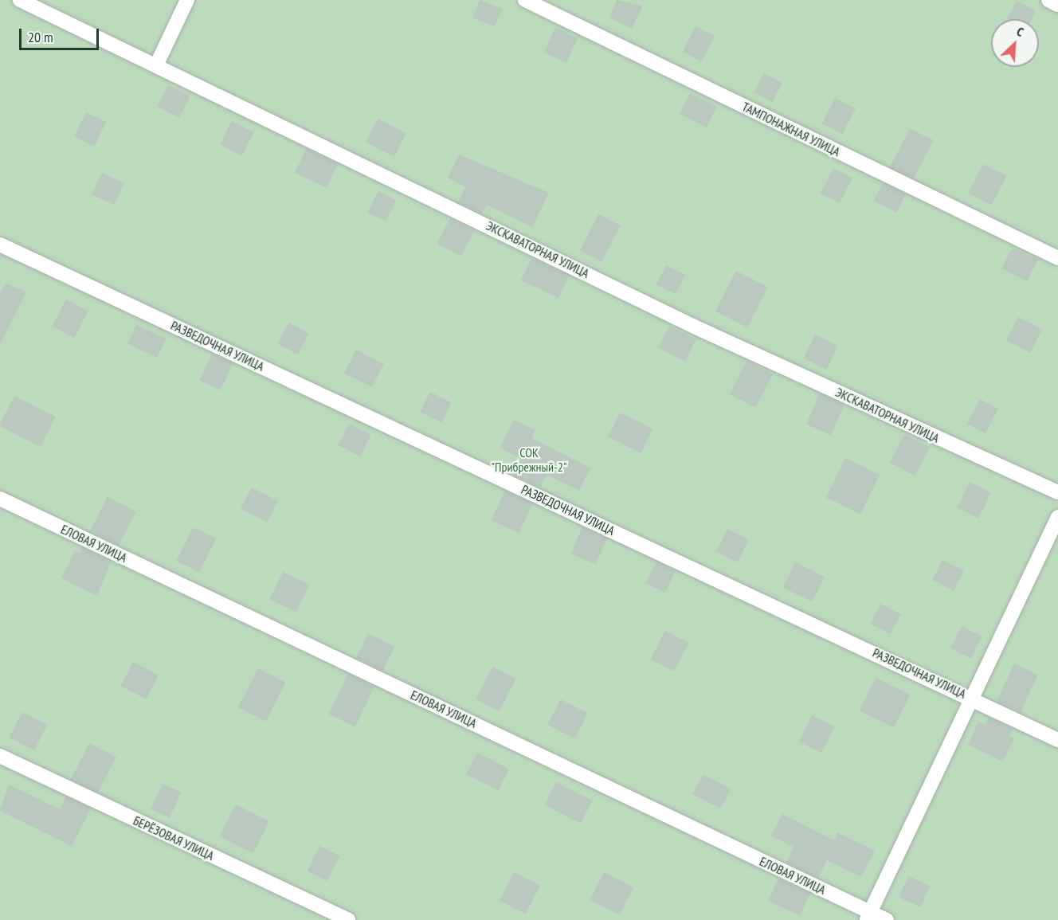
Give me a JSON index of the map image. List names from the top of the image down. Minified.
{"streets":{"street":["ТАМПОНАЖНАЯ УЛИЦА","ЭКСКАВАТОРНАЯ УЛИЦА","РАЗВЕДОЧНАЯ УЛИЦА","ЕЛОВАЯ УЛИЦА","БЕРЁЗОВАЯ УЛИЦА"]},"parks":["СОК \"Прибрежный-2\""],"scale_bar":"20 m","north":"top right"}
